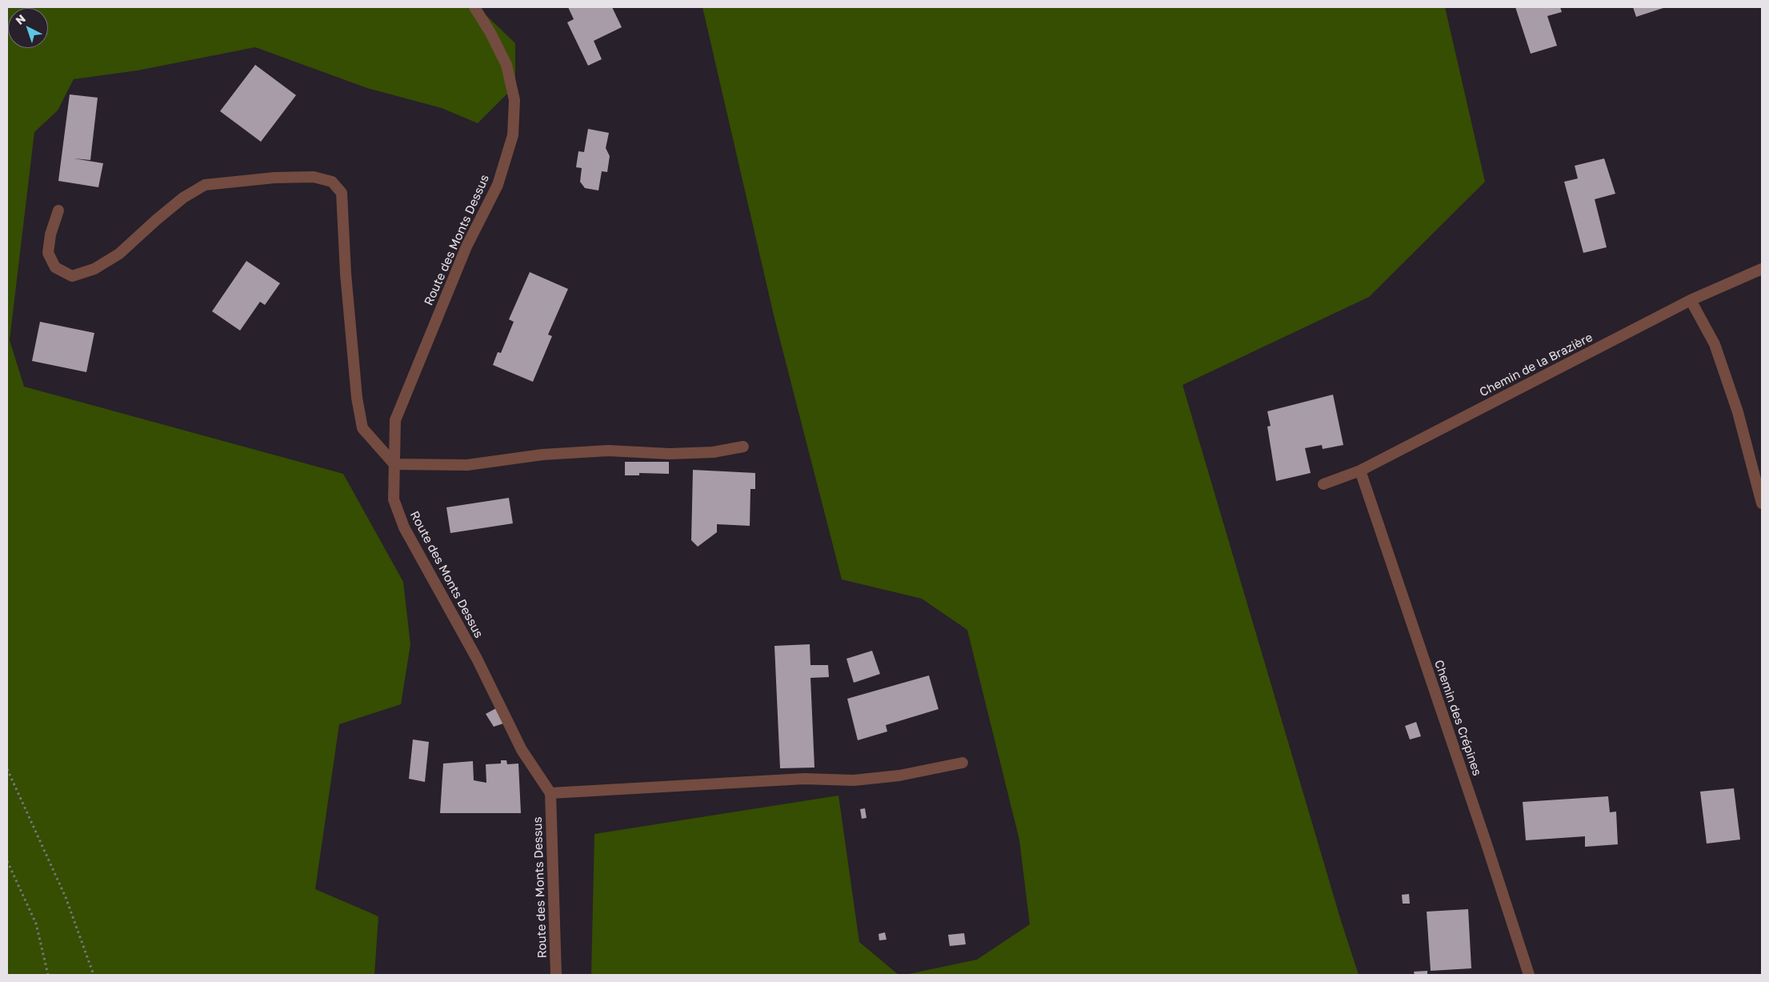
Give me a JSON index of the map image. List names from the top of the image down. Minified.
{"streets":{"street":["Route des Monts Dessus","Chemin de la Brazière","Chemin des Crépines"]},"crossings":[["Chemin de la Brazière","Chemin des Crépines"]],"north":"top left"}
